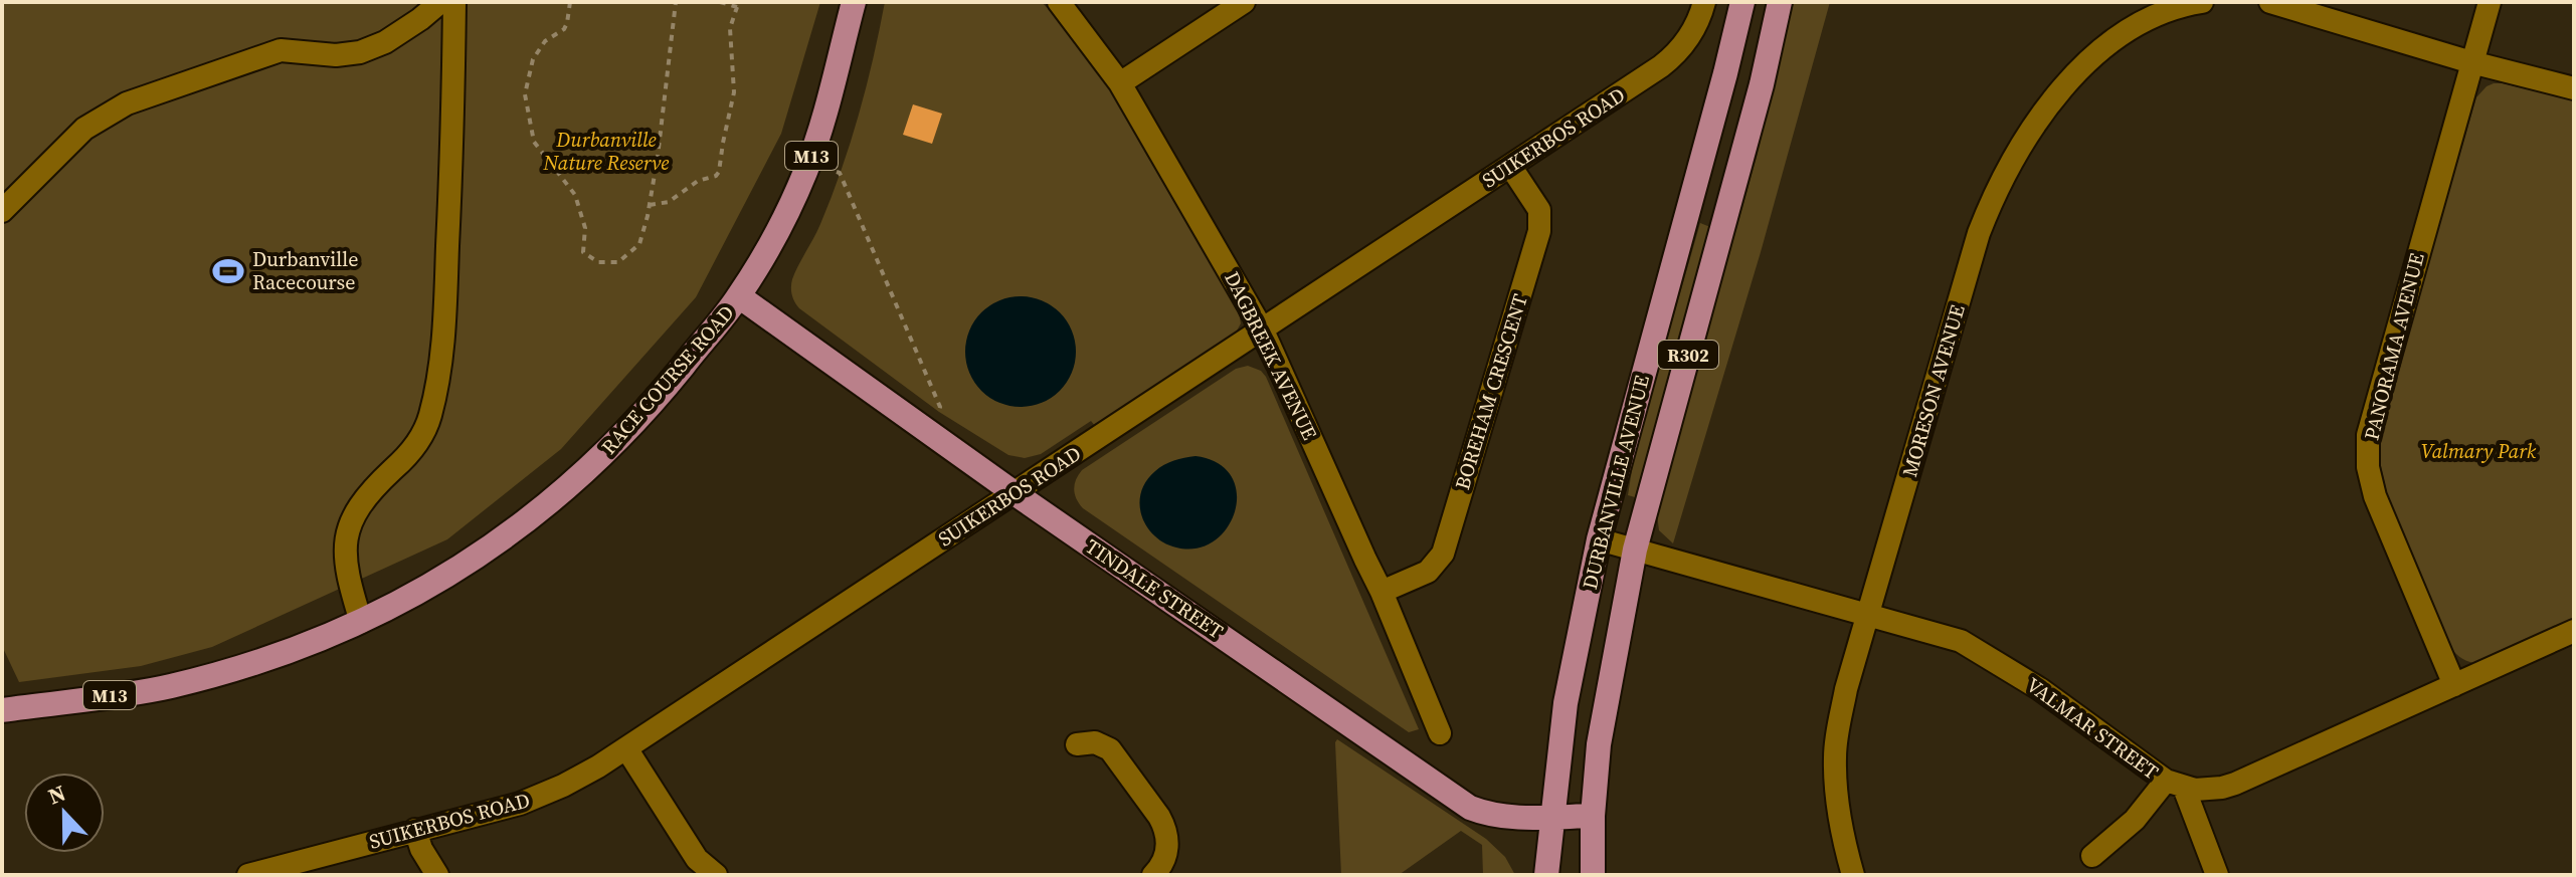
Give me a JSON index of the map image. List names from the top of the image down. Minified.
{"streets":{"main road":["M13","R302","RACE COURSE ROAD","DURBANVILLE AVENUE","TINDALE STREET"],"street":["SUIKERBOS ROAD","PANORAMA AVENUE","DAGBREEK AVENUE","MORESON AVENUE","BOREHAM CRESCENT","VALMAR STREET"]},"crossings":[["SUIKERBOS ROAD","DAGBREEK AVENUE"],["SUIKERBOS ROAD","BOREHAM CRESCENT"],["SUIKERBOS ROAD","TINDALE STREET"],["DAGBREEK AVENUE","BOREHAM CRESCENT"],["RACE COURSE ROAD","TINDALE STREET"],["MORESON AVENUE","VALMAR STREET"],["DURBANVILLE AVENUE","TINDALE STREET"],["DURBANVILLE AVENUE","VALMAR STREET"]],"parks":["Durbanville Nature Reserve","Valmary Park"],"places":{"sports":["Durbanville Racecourse"]},"north":"top"}
